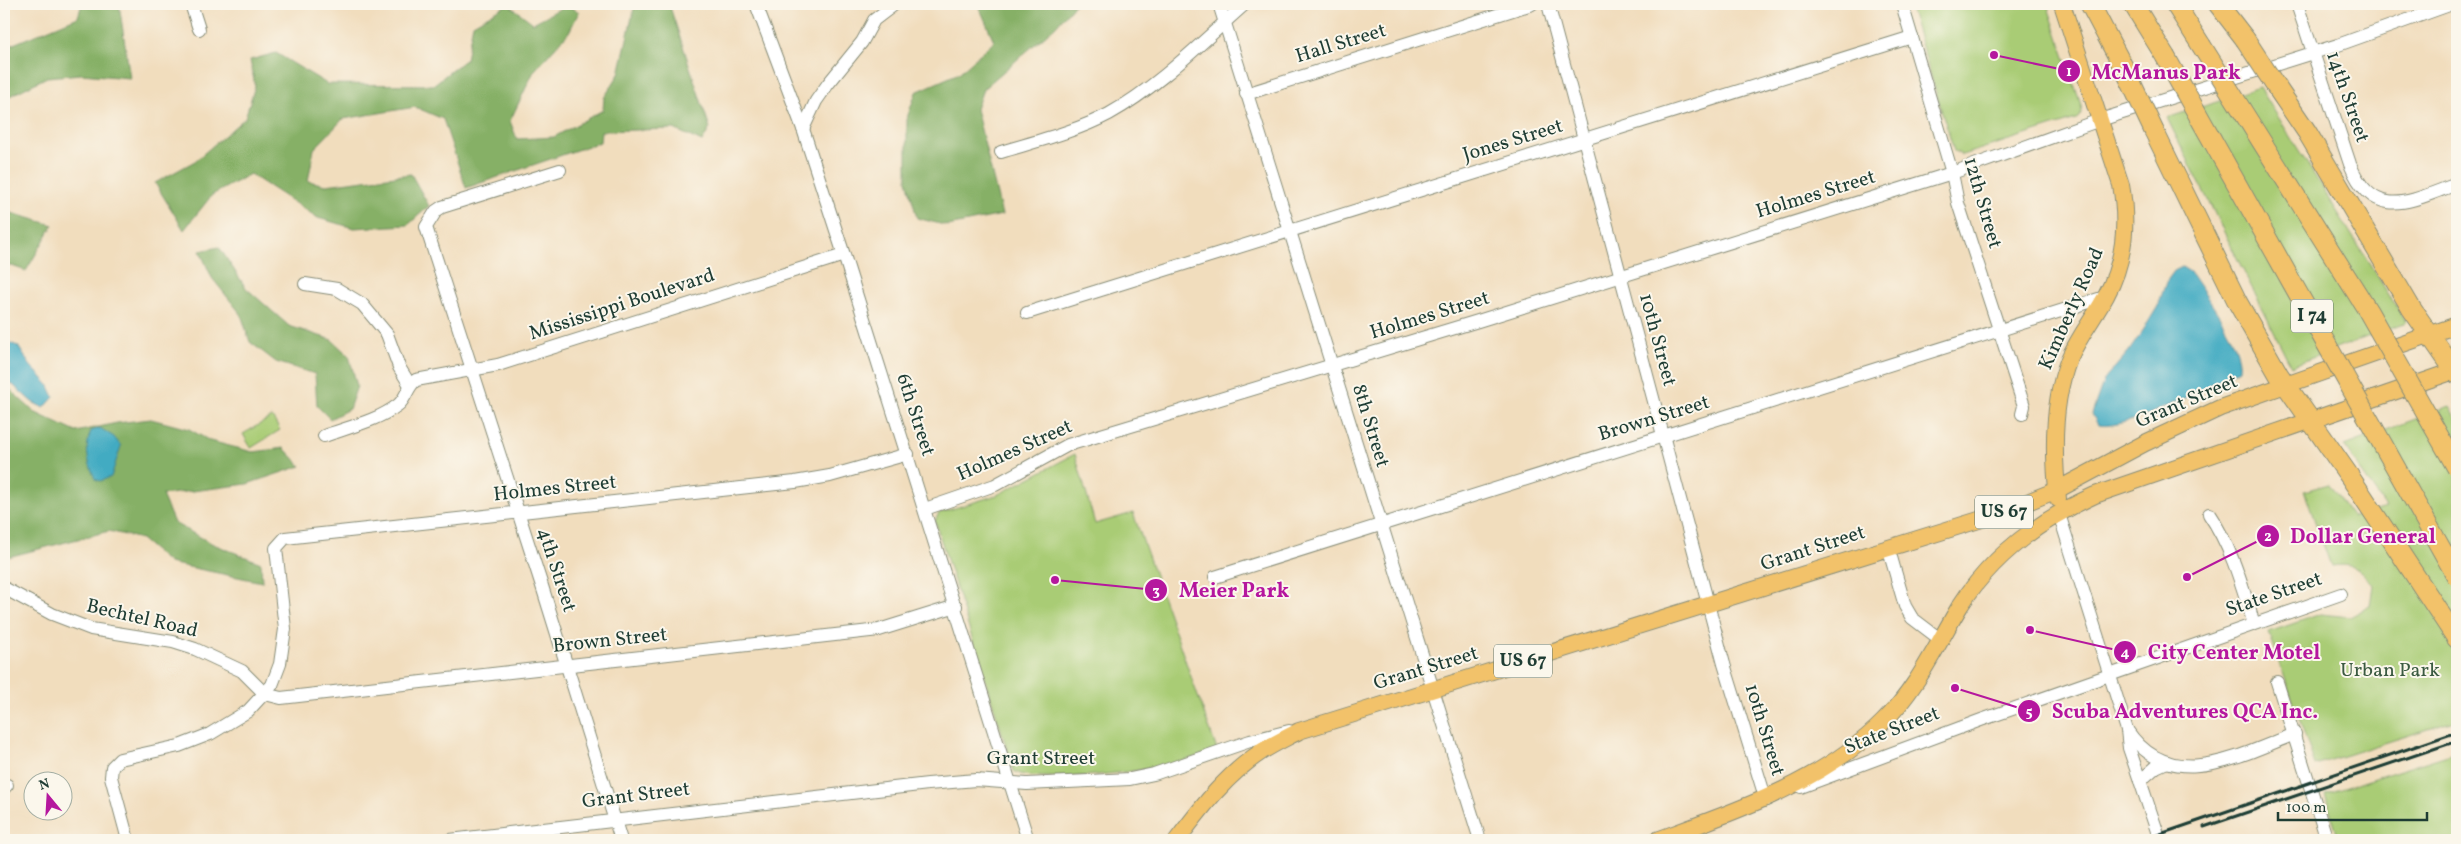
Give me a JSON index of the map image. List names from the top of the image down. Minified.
{"streets":{"highway":["I 74"],"main road":["Kimberly Road","Grant Street","US 67","State Street"],"street":["Hall Street","14th Street","Jones Street","Holmes Street","12th Street","Mississippi Boulevard","10th Street","6th Street","Brown Street","8th Street","4th Street","Bechtel Road"]},"crossings":[["Hall Street","8th Street"],["Jones Street","12th Street"],["Jones Street","10th Street"],["Jones Street","8th Street"],["Holmes Street","12th Street"],["Holmes Street","10th Street"],["Holmes Street","6th Street"],["Holmes Street","Brown Street"],["Holmes Street","8th Street"],["Holmes Street","4th Street"],["Holmes Street","Bechtel Road"],["12th Street","Brown Street"],["Mississippi Boulevard","6th Street"],["Mississippi Boulevard","4th Street"],["Kimberly Road","Grant Street"],["Kimberly Road","Brown Street"],["10th Street","Grant Street"],["10th Street","Brown Street"],["10th Street","US 67"],["10th Street","State Street"],["Grant Street","6th Street"],["Grant Street","8th Street"],["Grant Street","US 67"],["Grant Street","4th Street"],["6th Street","Brown Street"],["Brown Street","8th Street"],["Brown Street","4th Street"],["Brown Street","Bechtel Road"],["US 67","State Street"]],"parks":["Urban Park"],"places":["McManus Park","Dollar General","Meier Park","City Center Motel","Scuba Adventures QCA Inc."],"scale_bar":"100 m","north":"top"}
